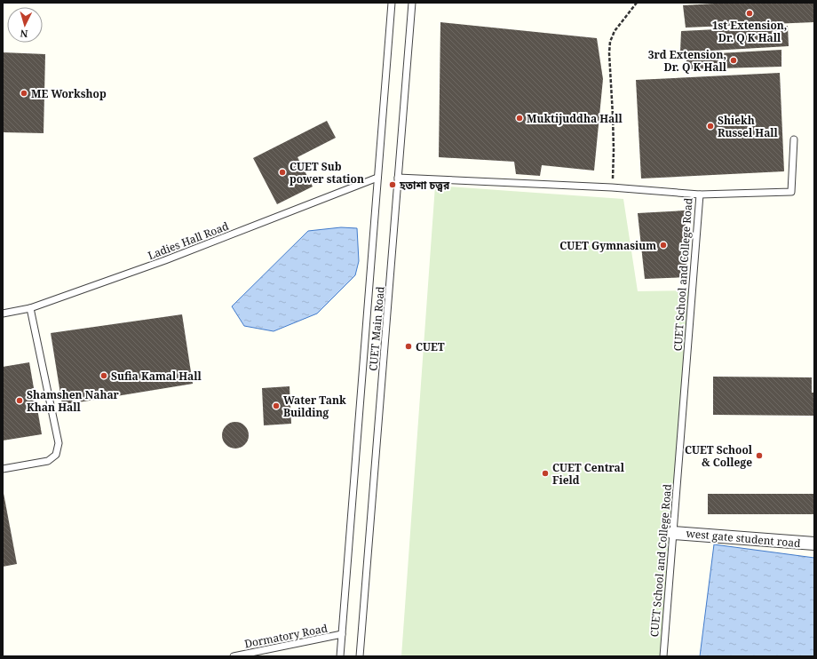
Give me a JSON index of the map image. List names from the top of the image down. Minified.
{"streets":{"street":["west gate student road"],"lane":["Ladies Hall Road","CUET School and College Road","CUET Main Road","Dormatory Road"]},"crossings":[["Ladies Hall Road","CUET Main Road"],["CUET School and College Road","CUET Main Road"],["CUET School and College Road","west gate student road"],["CUET Main Road","Dormatory Road"]],"places":["1st Extension, Dr. Q K Hall","3rd Extension, Dr. Q K Hall","ME Workshop","Muktijuddha Hall","Shiekh Russel Hall","CUET Sub power station","হতাশা চত্ত্বর","CUET Gymnasium","CUET","Sufia Kamal Hall","Shamshen Nahar Khan Hall","Water Tank Building","CUET School & College","CUET Central Field"],"north":"bottom"}
